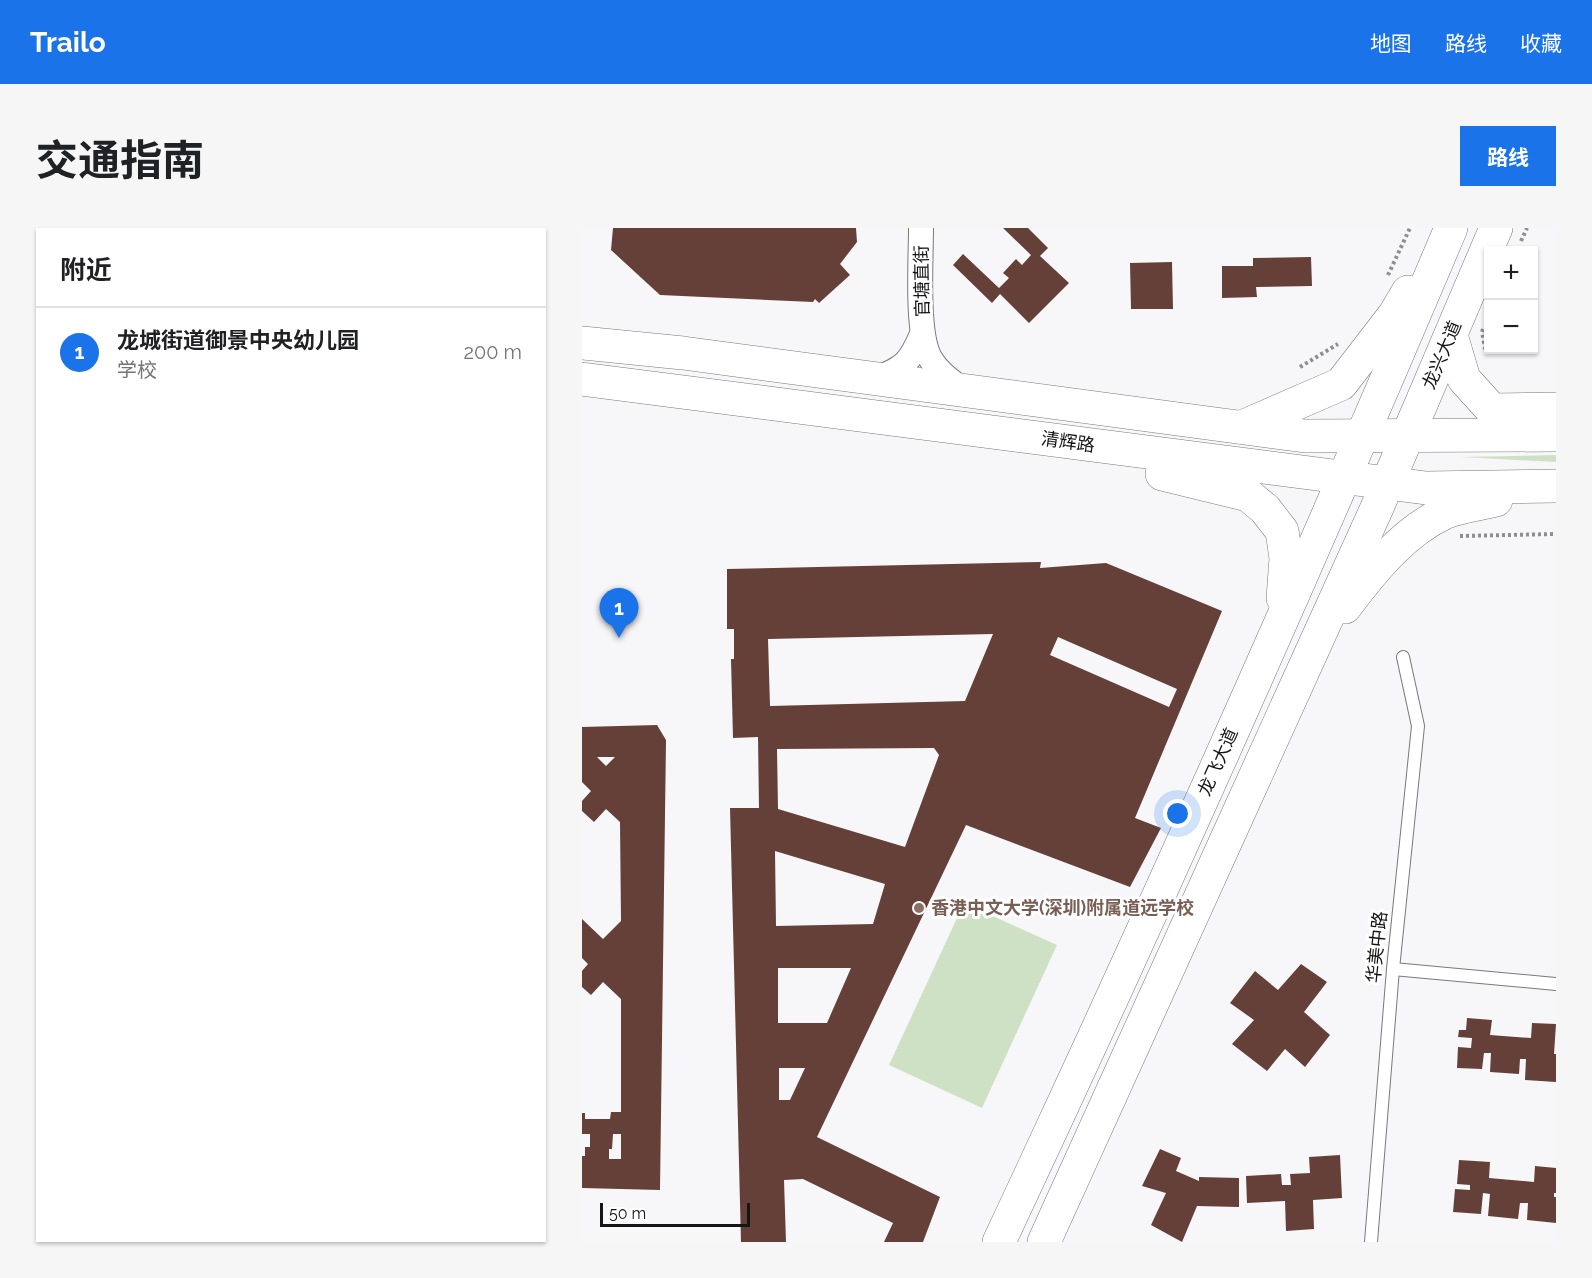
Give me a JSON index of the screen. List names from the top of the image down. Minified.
{"streets":{"street":["官塘直街","龙兴大道","清辉路","龙飞大道"],"lane":["华美中路"]},"crossings":[["官塘直街","清辉路"],["龙兴大道","清辉路"],["清辉路","龙飞大道"]],"places":["香港中文大学(深圳)附属道远学校"],"scale_bar":"50 m","page":{"header":"Trailo","nav":["地图","路线","收藏"],"title":"交通指南","buttons":"路线","heading":"附近","map_buttons":["+","−"],"list":[{"mark":"1","name":"龙城街道御景中央幼儿园","note":"学校","value":"200 m"}],"pins":"1","scale":"50 m"}}
